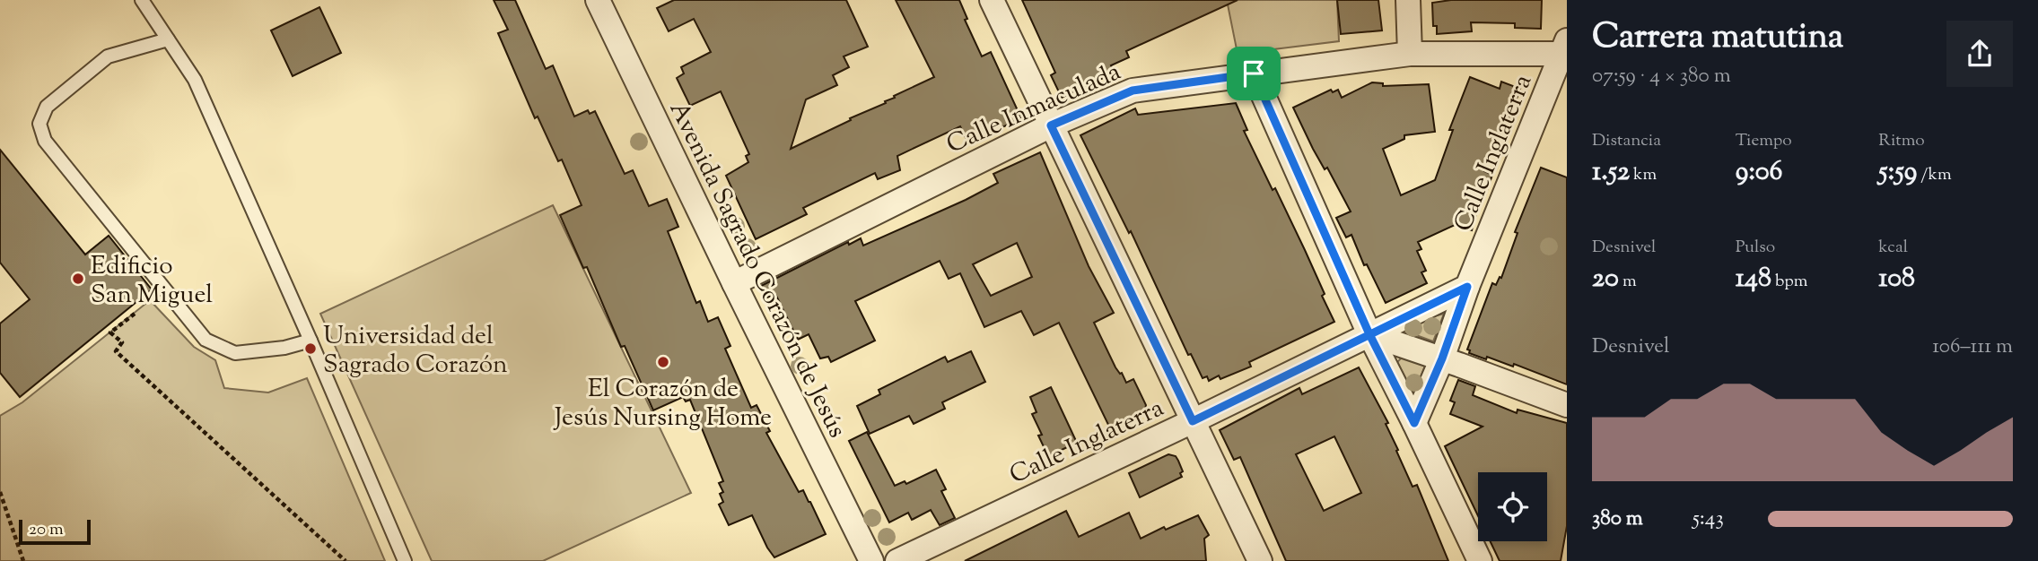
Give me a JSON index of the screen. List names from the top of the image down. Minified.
{"streets":{"street":["Calle Inmaculada","Calle Inglaterra","Avenida Sagrado Corazón de Jesús"]},"crossings":[["Calle Inmaculada","Calle Inglaterra"],["Calle Inmaculada","Avenida Sagrado Corazón de Jesús"]],"places":["Edificio San Miguel","Universidad del Sagrado Corazón","El Corazón de Jesús Nursing Home"],"scale_bar":"20 m","page":{"heading":["Carrera matutina","07:59 · 4 × 380 m"],"stats":[["Distancia","1.52 km"],["Tiempo","9:06"],["Ritmo","5:59 /km"],["Desnivel","20 m"],["Pulso","148 bpm"],["kcal","108"]],"chart":["Desnivel","106–111 m"],"list":[{"name":"380 m","note":"5:43"}],"scale":"20 m"}}
